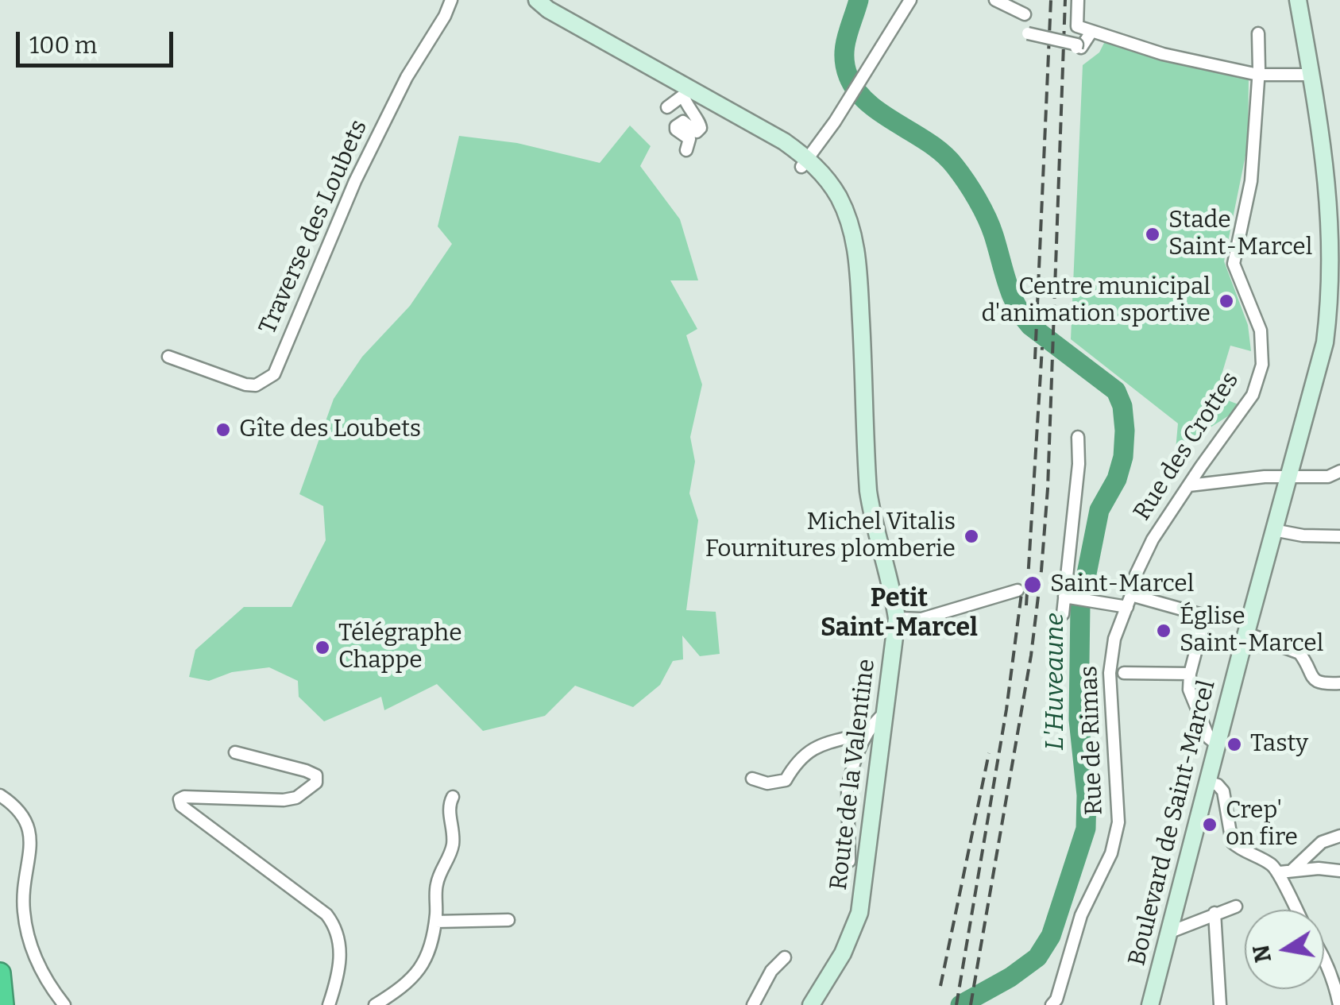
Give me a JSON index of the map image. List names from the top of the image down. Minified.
{"streets":{"main road":["Route de la Valentine","Boulevard de Saint-Marcel"],"street":["Traverse des Loubets","Rue des Crottes","Rue de Rimas"]},"crossings":[["Rue des Crottes","Rue de Rimas"]],"districts":["Petit Saint-Marcel"],"water":["L'Huveaune"],"places":["Stade Saint-Marcel","Centre municipal d'animation sportive","Gîte des Loubets","Michel Vitalis Fournitures plomberie","Saint-Marcel","Église Saint-Marcel","Télégraphe Chappe","Tasty","Crep' on fire"],"scale_bar":"100 m","north":"left"}
